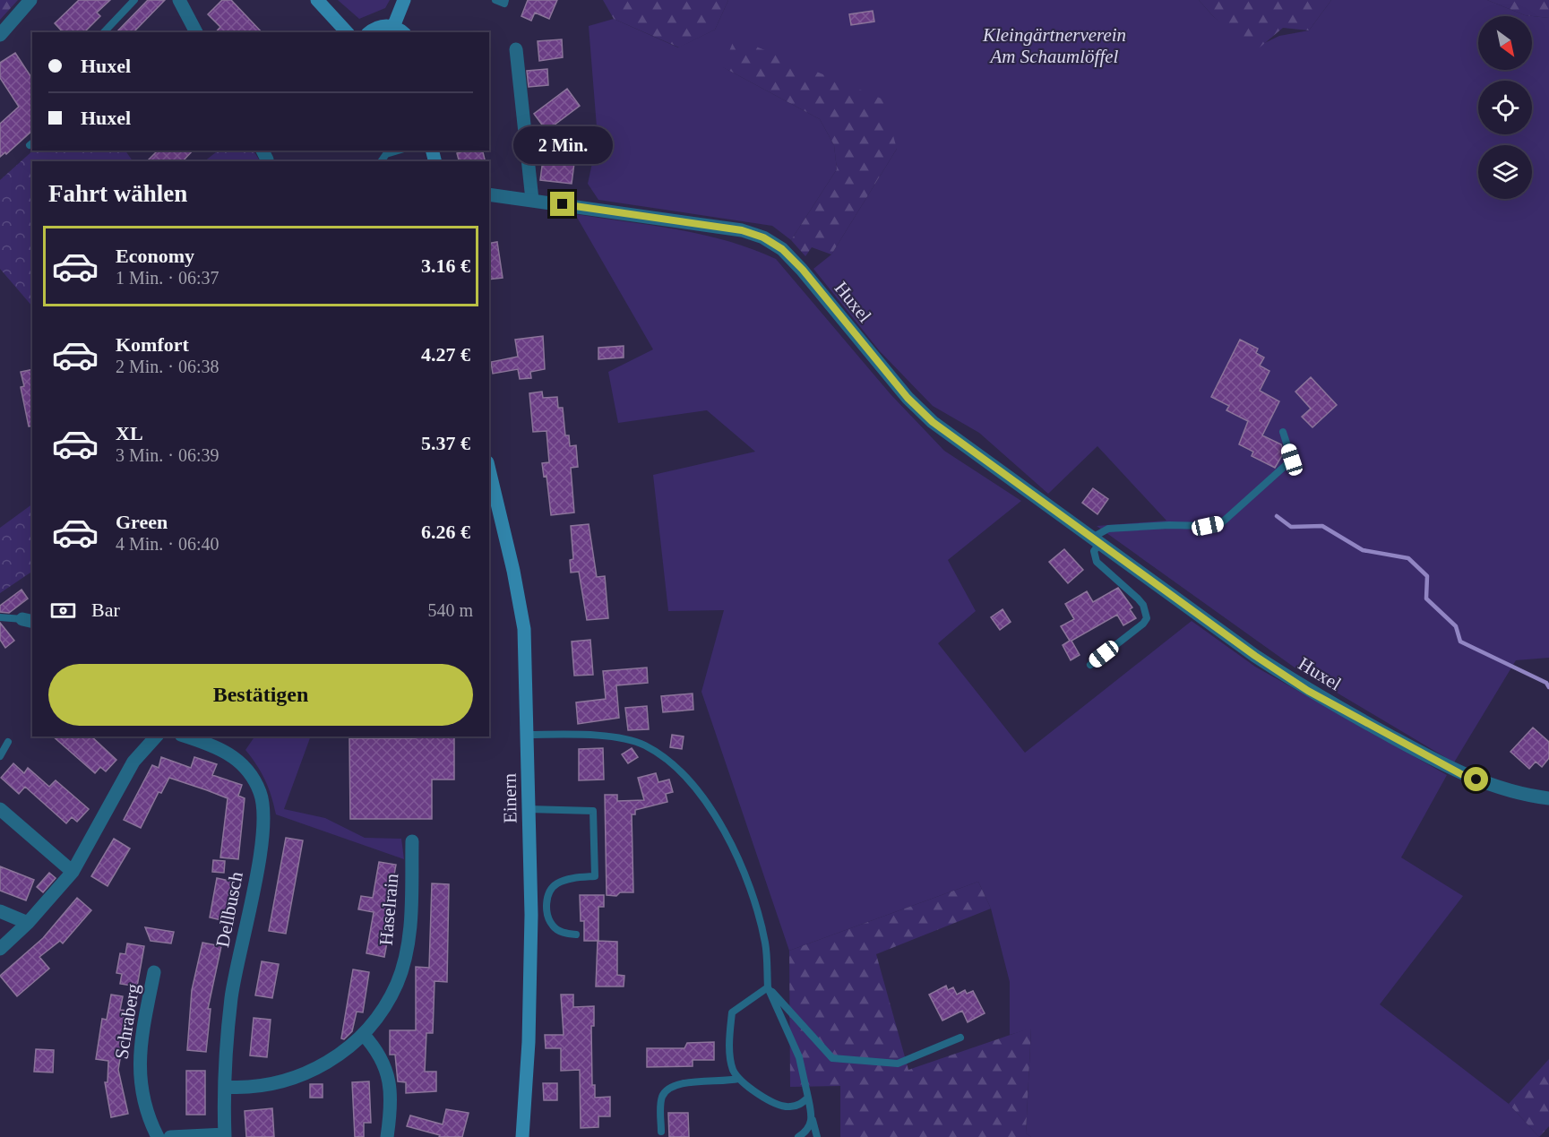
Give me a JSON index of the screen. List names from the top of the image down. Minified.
{"streets":{"main road":["Einern"],"street":["Huxel","Dellbusch","Haselrain","Schraberg"]},"crossings":[["Dellbusch","Haselrain"]],"parks":["Kleingärtnerverein Am Schaumlöffel"],"north":"bottom right","page":{"banner":["Huxel","Huxel"],"bubble":"2 Min.","heading":"Fahrt wählen","list":[{"name":"Economy","note":"1 Min. · 06:37","value":"3.16 €"},{"name":"Komfort","note":"2 Min. · 06:38","value":"4.27 €"},{"name":"XL","note":"3 Min. · 06:39","value":"5.37 €"},{"name":"Green","note":"4 Min. · 06:40","value":"6.26 €"}],"pay":["Bar","540 m"],"buttons":"Bestätigen"}}
